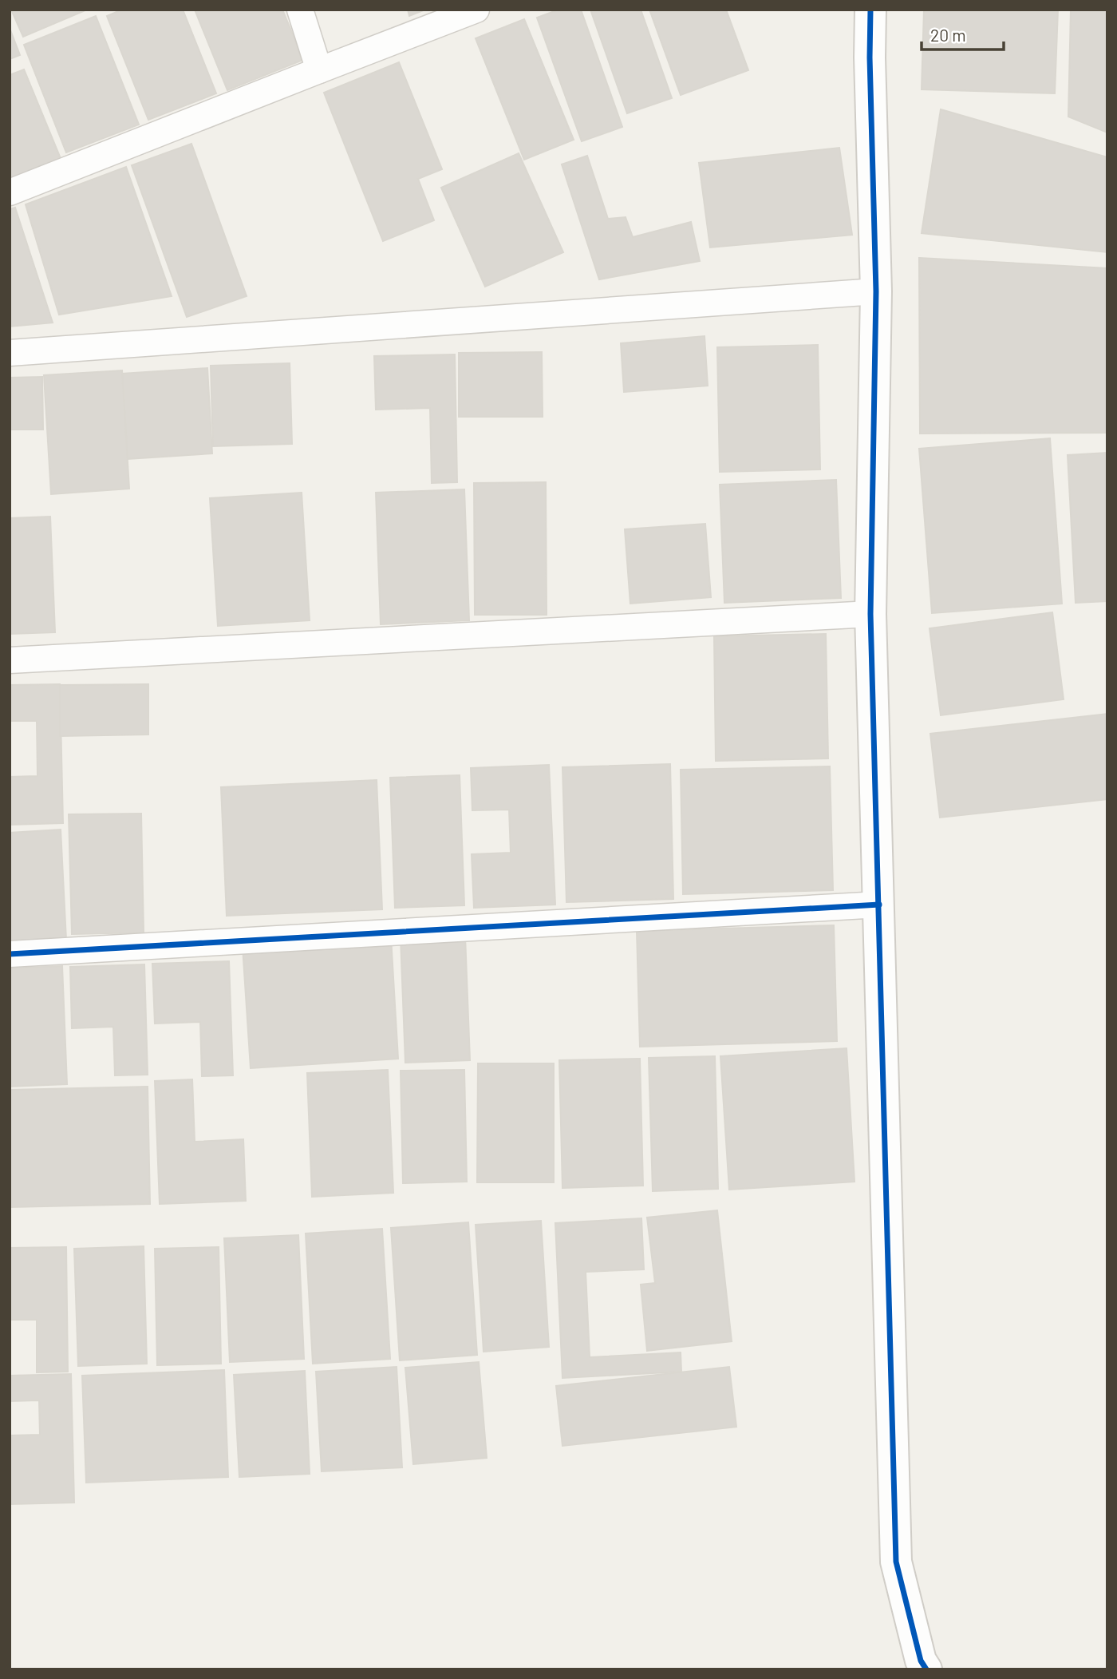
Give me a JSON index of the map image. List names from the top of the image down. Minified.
{"scale_bar":"20 m"}
